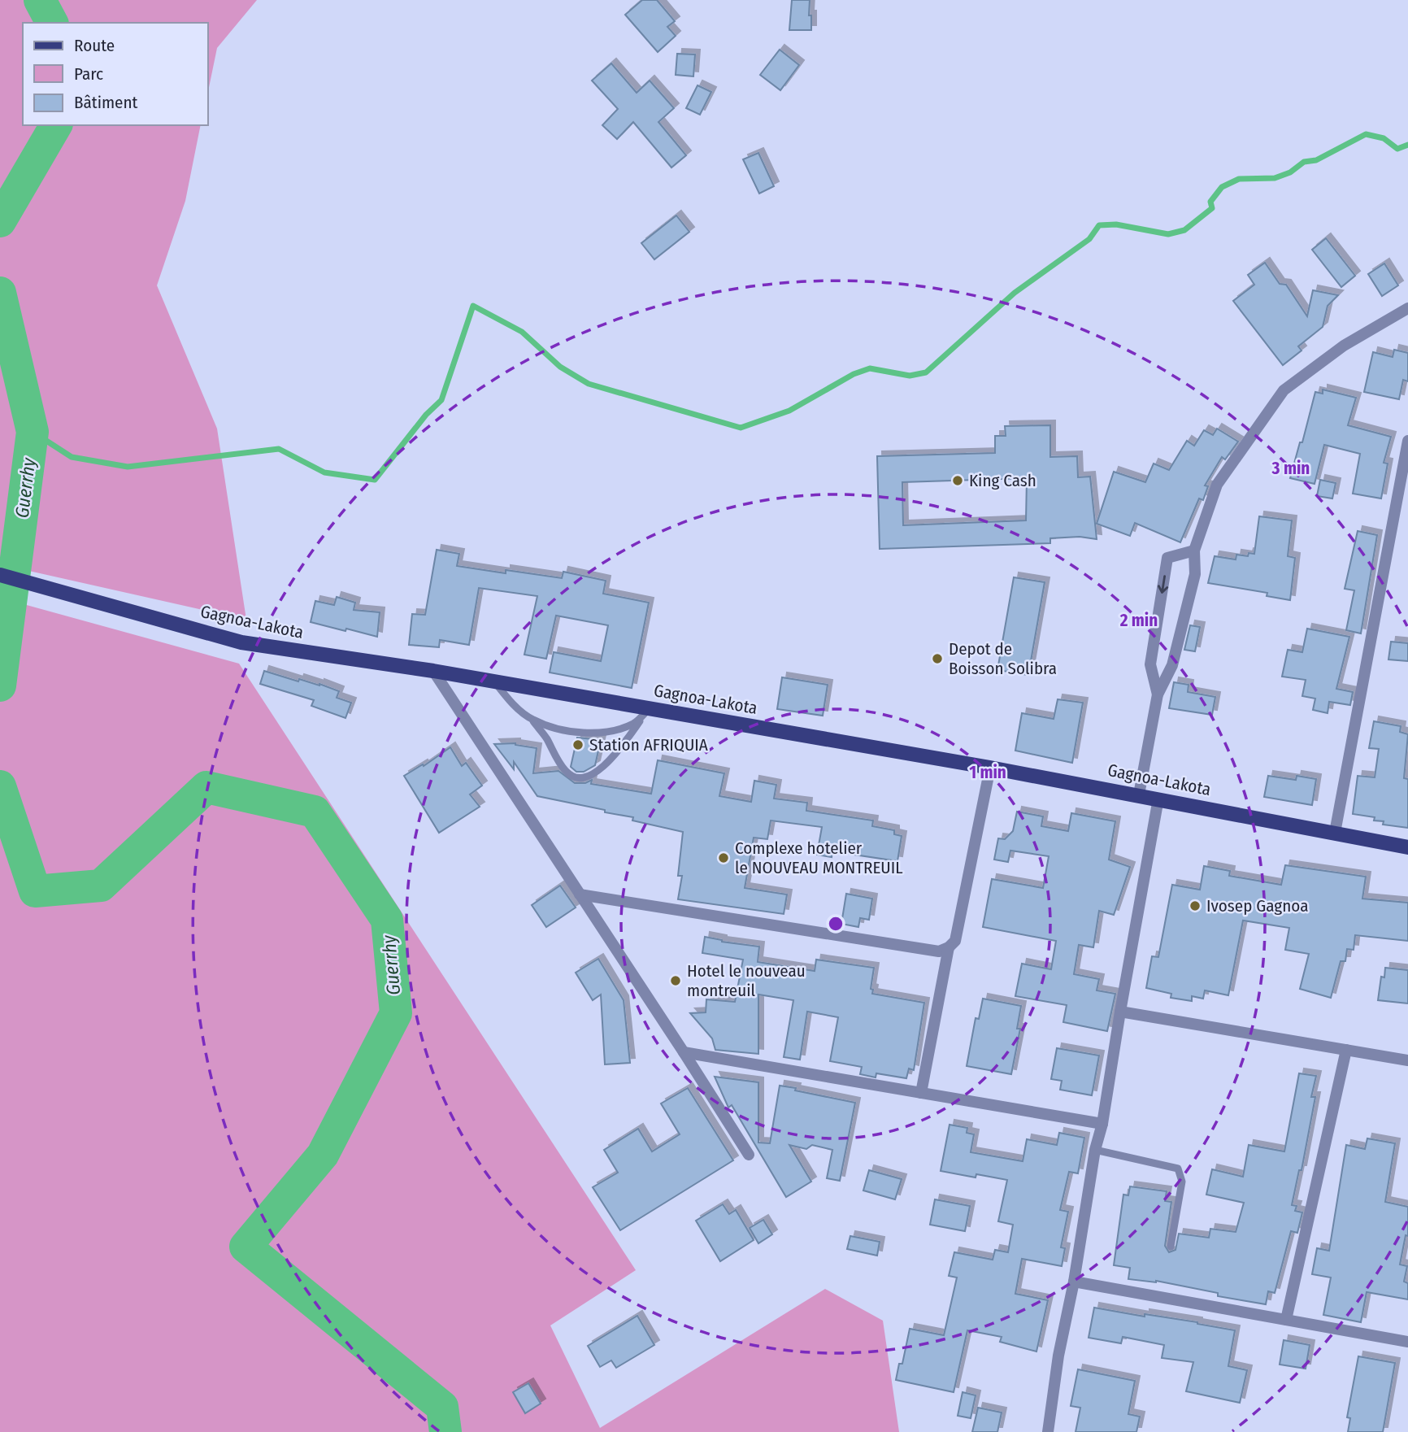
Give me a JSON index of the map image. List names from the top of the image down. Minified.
{"streets":{"main road":["Gagnoa-Lakota"]},"water":["Guerrhy"],"places":["King Cash","Depot de Boisson Solibra","Station AFRIQUIA","Complexe hotelier le NOUVEAU MONTREUIL","Ivosep Gagnoa","Hotel le nouveau montreuil"],"legend":["Route","Parc","Bâtiment"],"rings":["3 min","2 min","1 min"]}
